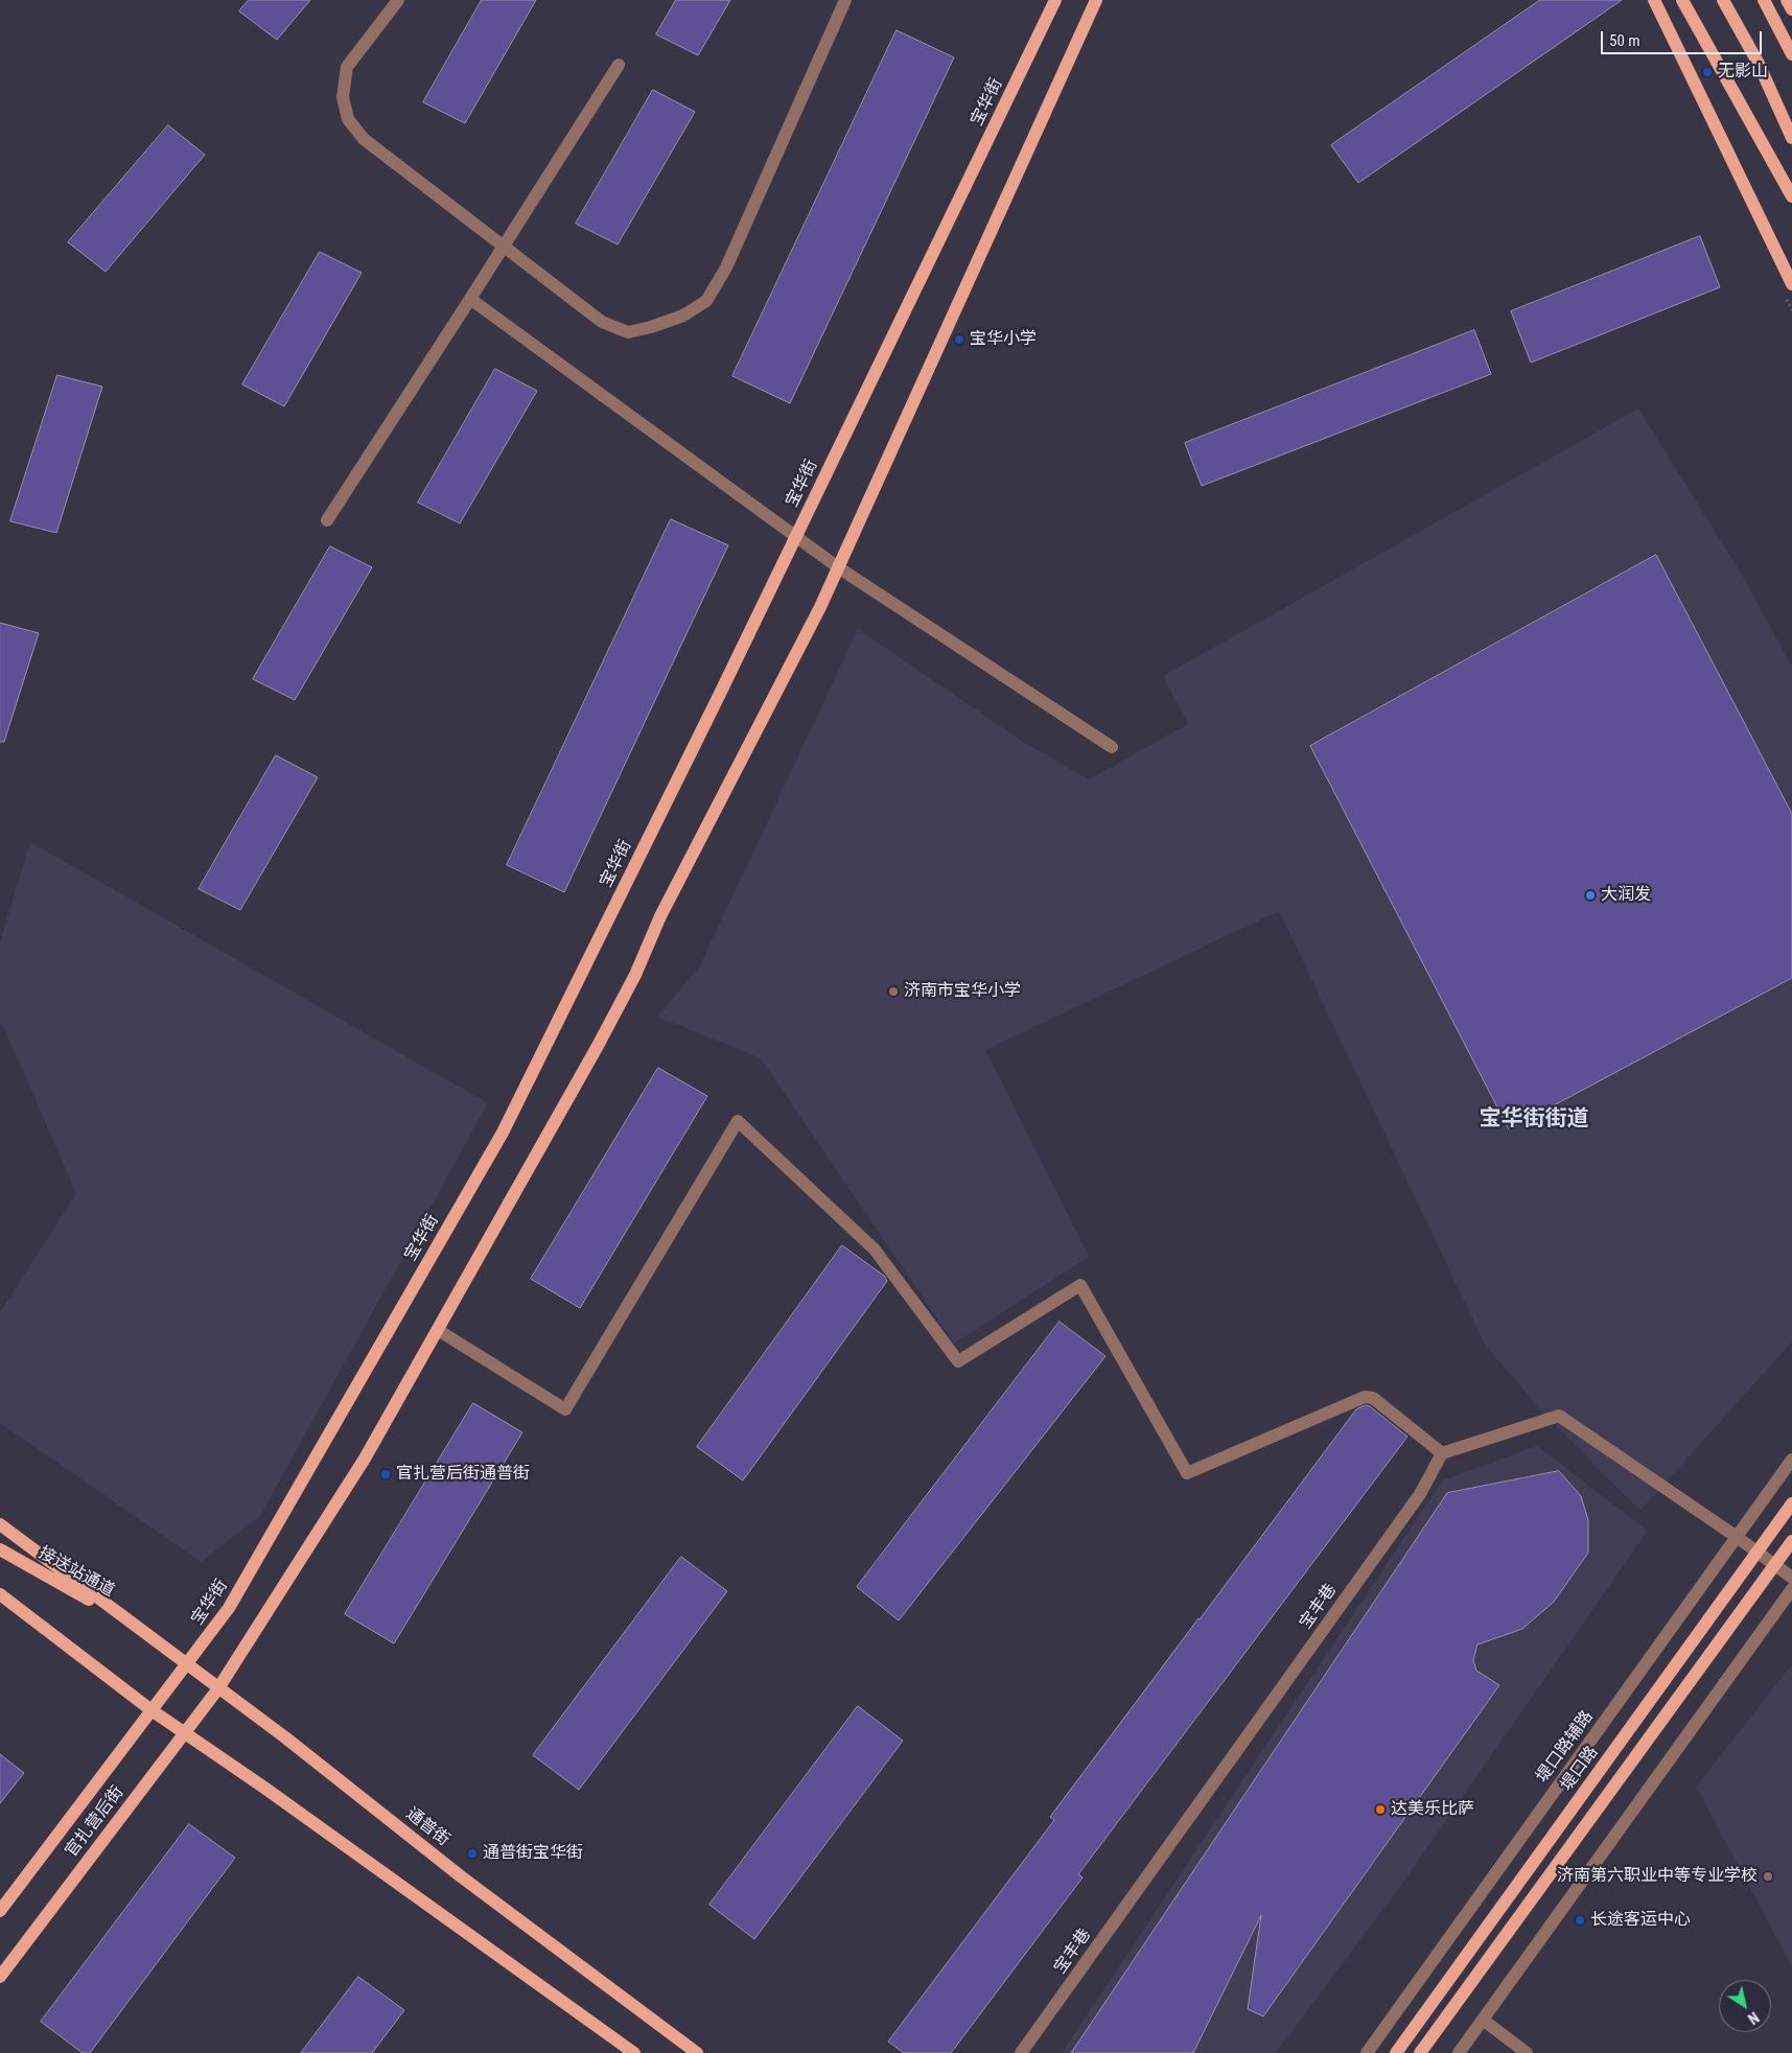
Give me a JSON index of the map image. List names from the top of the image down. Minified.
{"streets":{"main road":["宝华街","接送站通道","堤口路","官扎营后街","通普街"],"street":["宝丰巷","堤口路辅路"]},"crossings":[["宝华街","官扎营后街"],["宝华街","通普街"],["接送站通道","通普街"],["官扎营后街","通普街"]],"districts":["宝华街街道"],"places":["无影山","宝华小学","大润发","济南市宝华小学","官扎营后街通普街","达美乐比萨","通普街宝华街","济南第六职业中等专业学校","长途客运中心"],"scale_bar":"50 m","north":"bottom right"}
